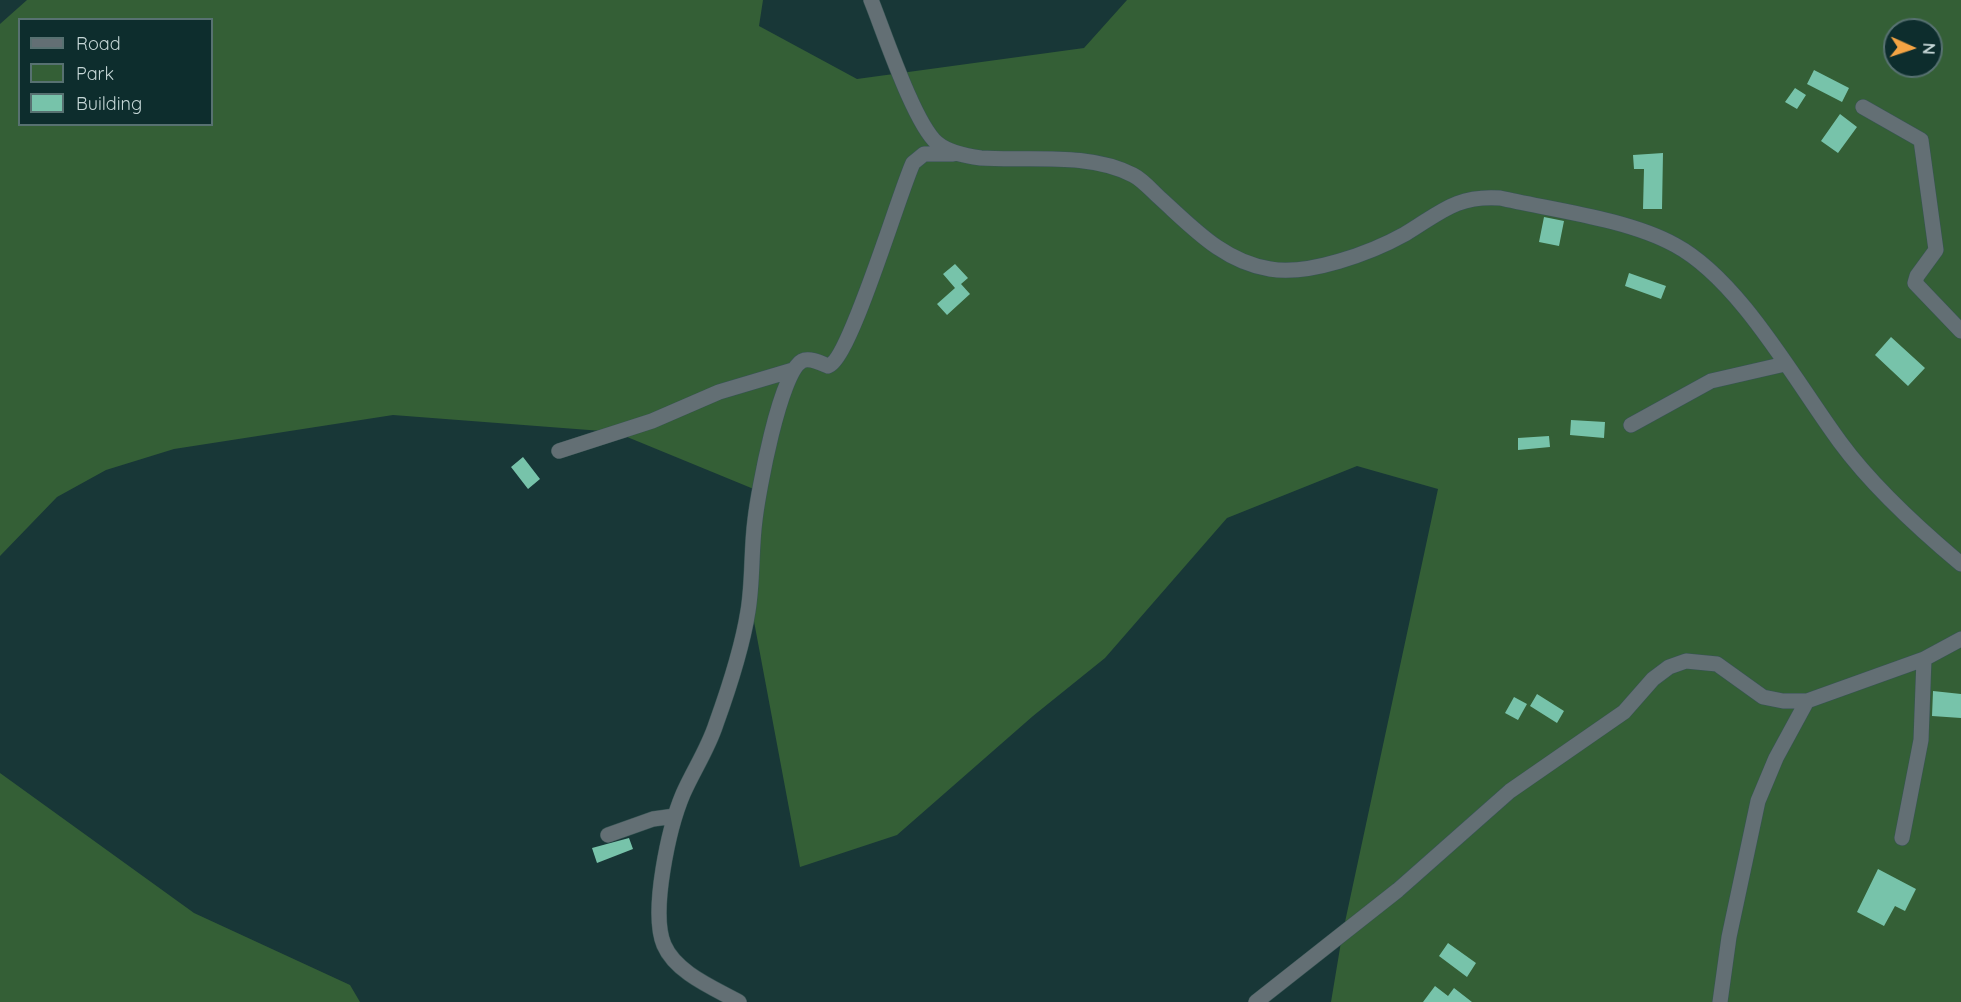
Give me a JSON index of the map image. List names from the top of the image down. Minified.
{"legend":["Road","Park","Building"],"north":"right"}
